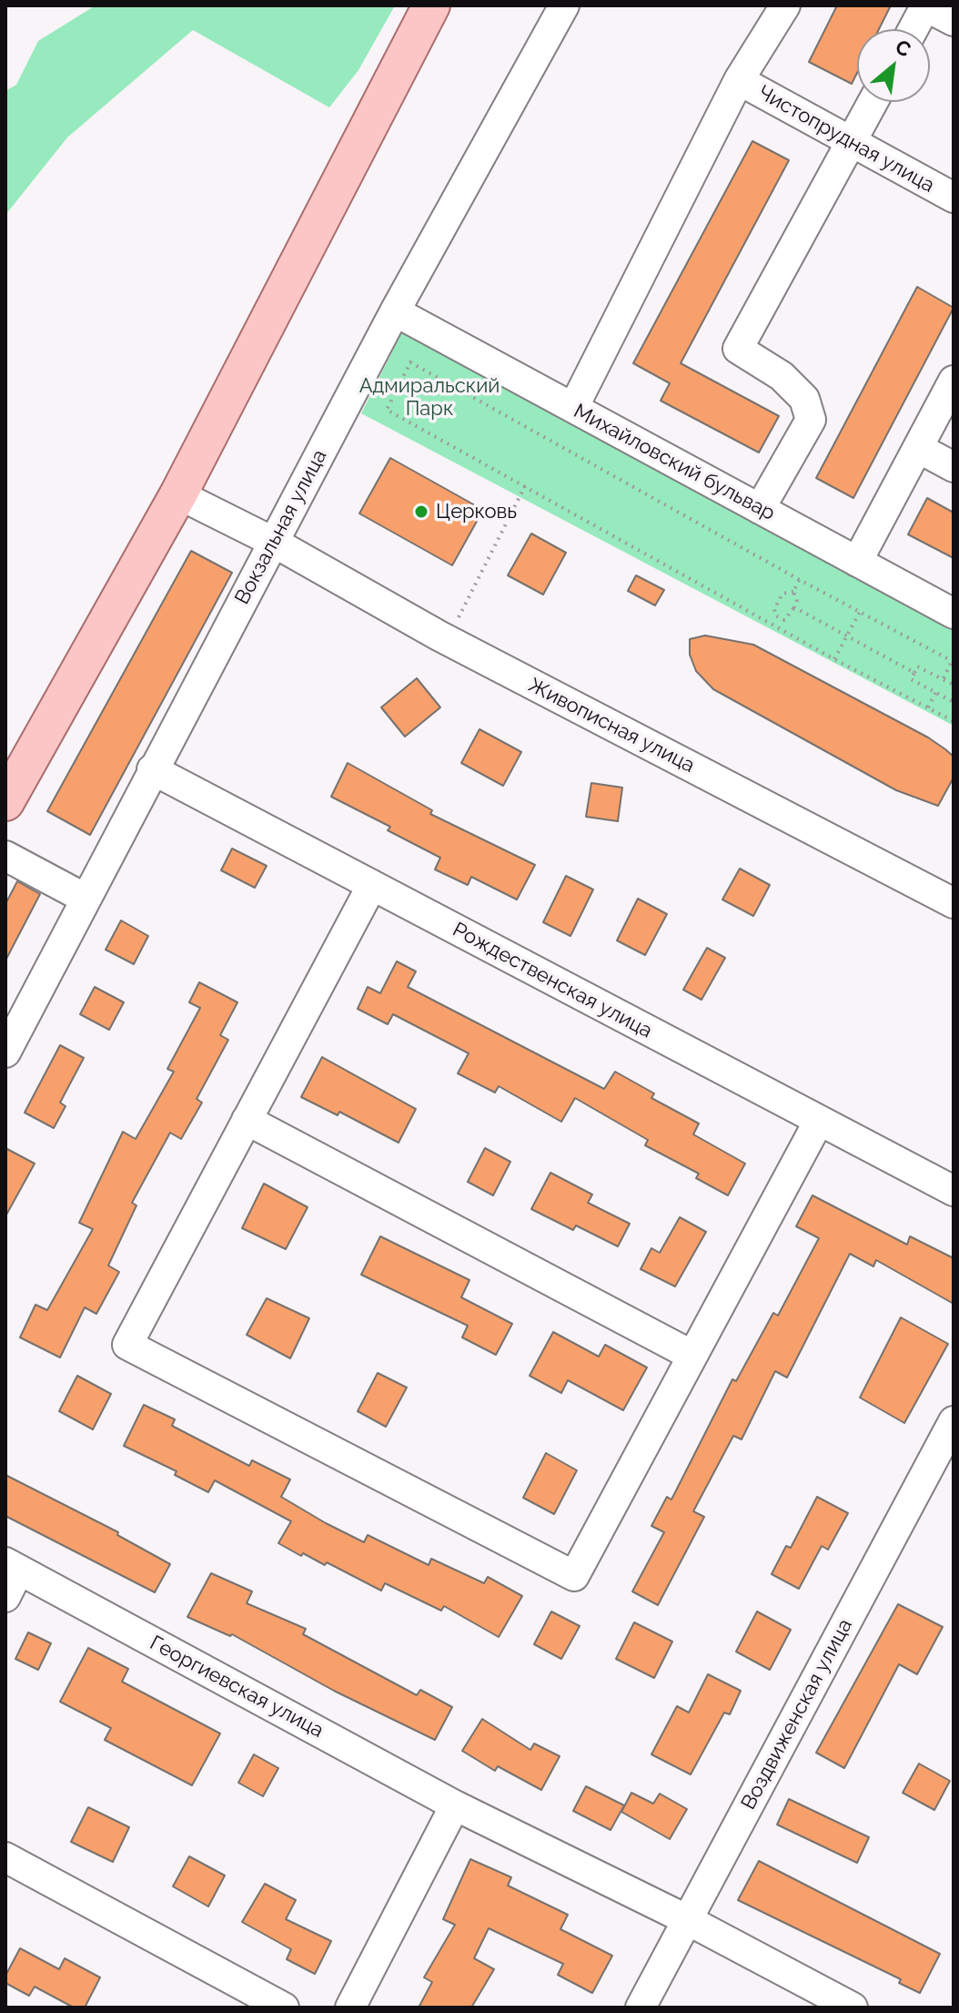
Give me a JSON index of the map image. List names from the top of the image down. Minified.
{"streets":{"street":["Чистопрудная улица","Михайловский бульвар","Вокзальная улица","Живописная улица","Рождественская улица","Георгиевская улица","Воздвиженская улица"]},"crossings":[["Михайловский бульвар","Вокзальная улица"],["Вокзальная улица","Живописная улица"],["Вокзальная улица","Рождественская улица"],["Георгиевская улица","Воздвиженская улица"]],"parks":["Адмиральский Парк"],"places":["Церковь"],"north":"top right"}
